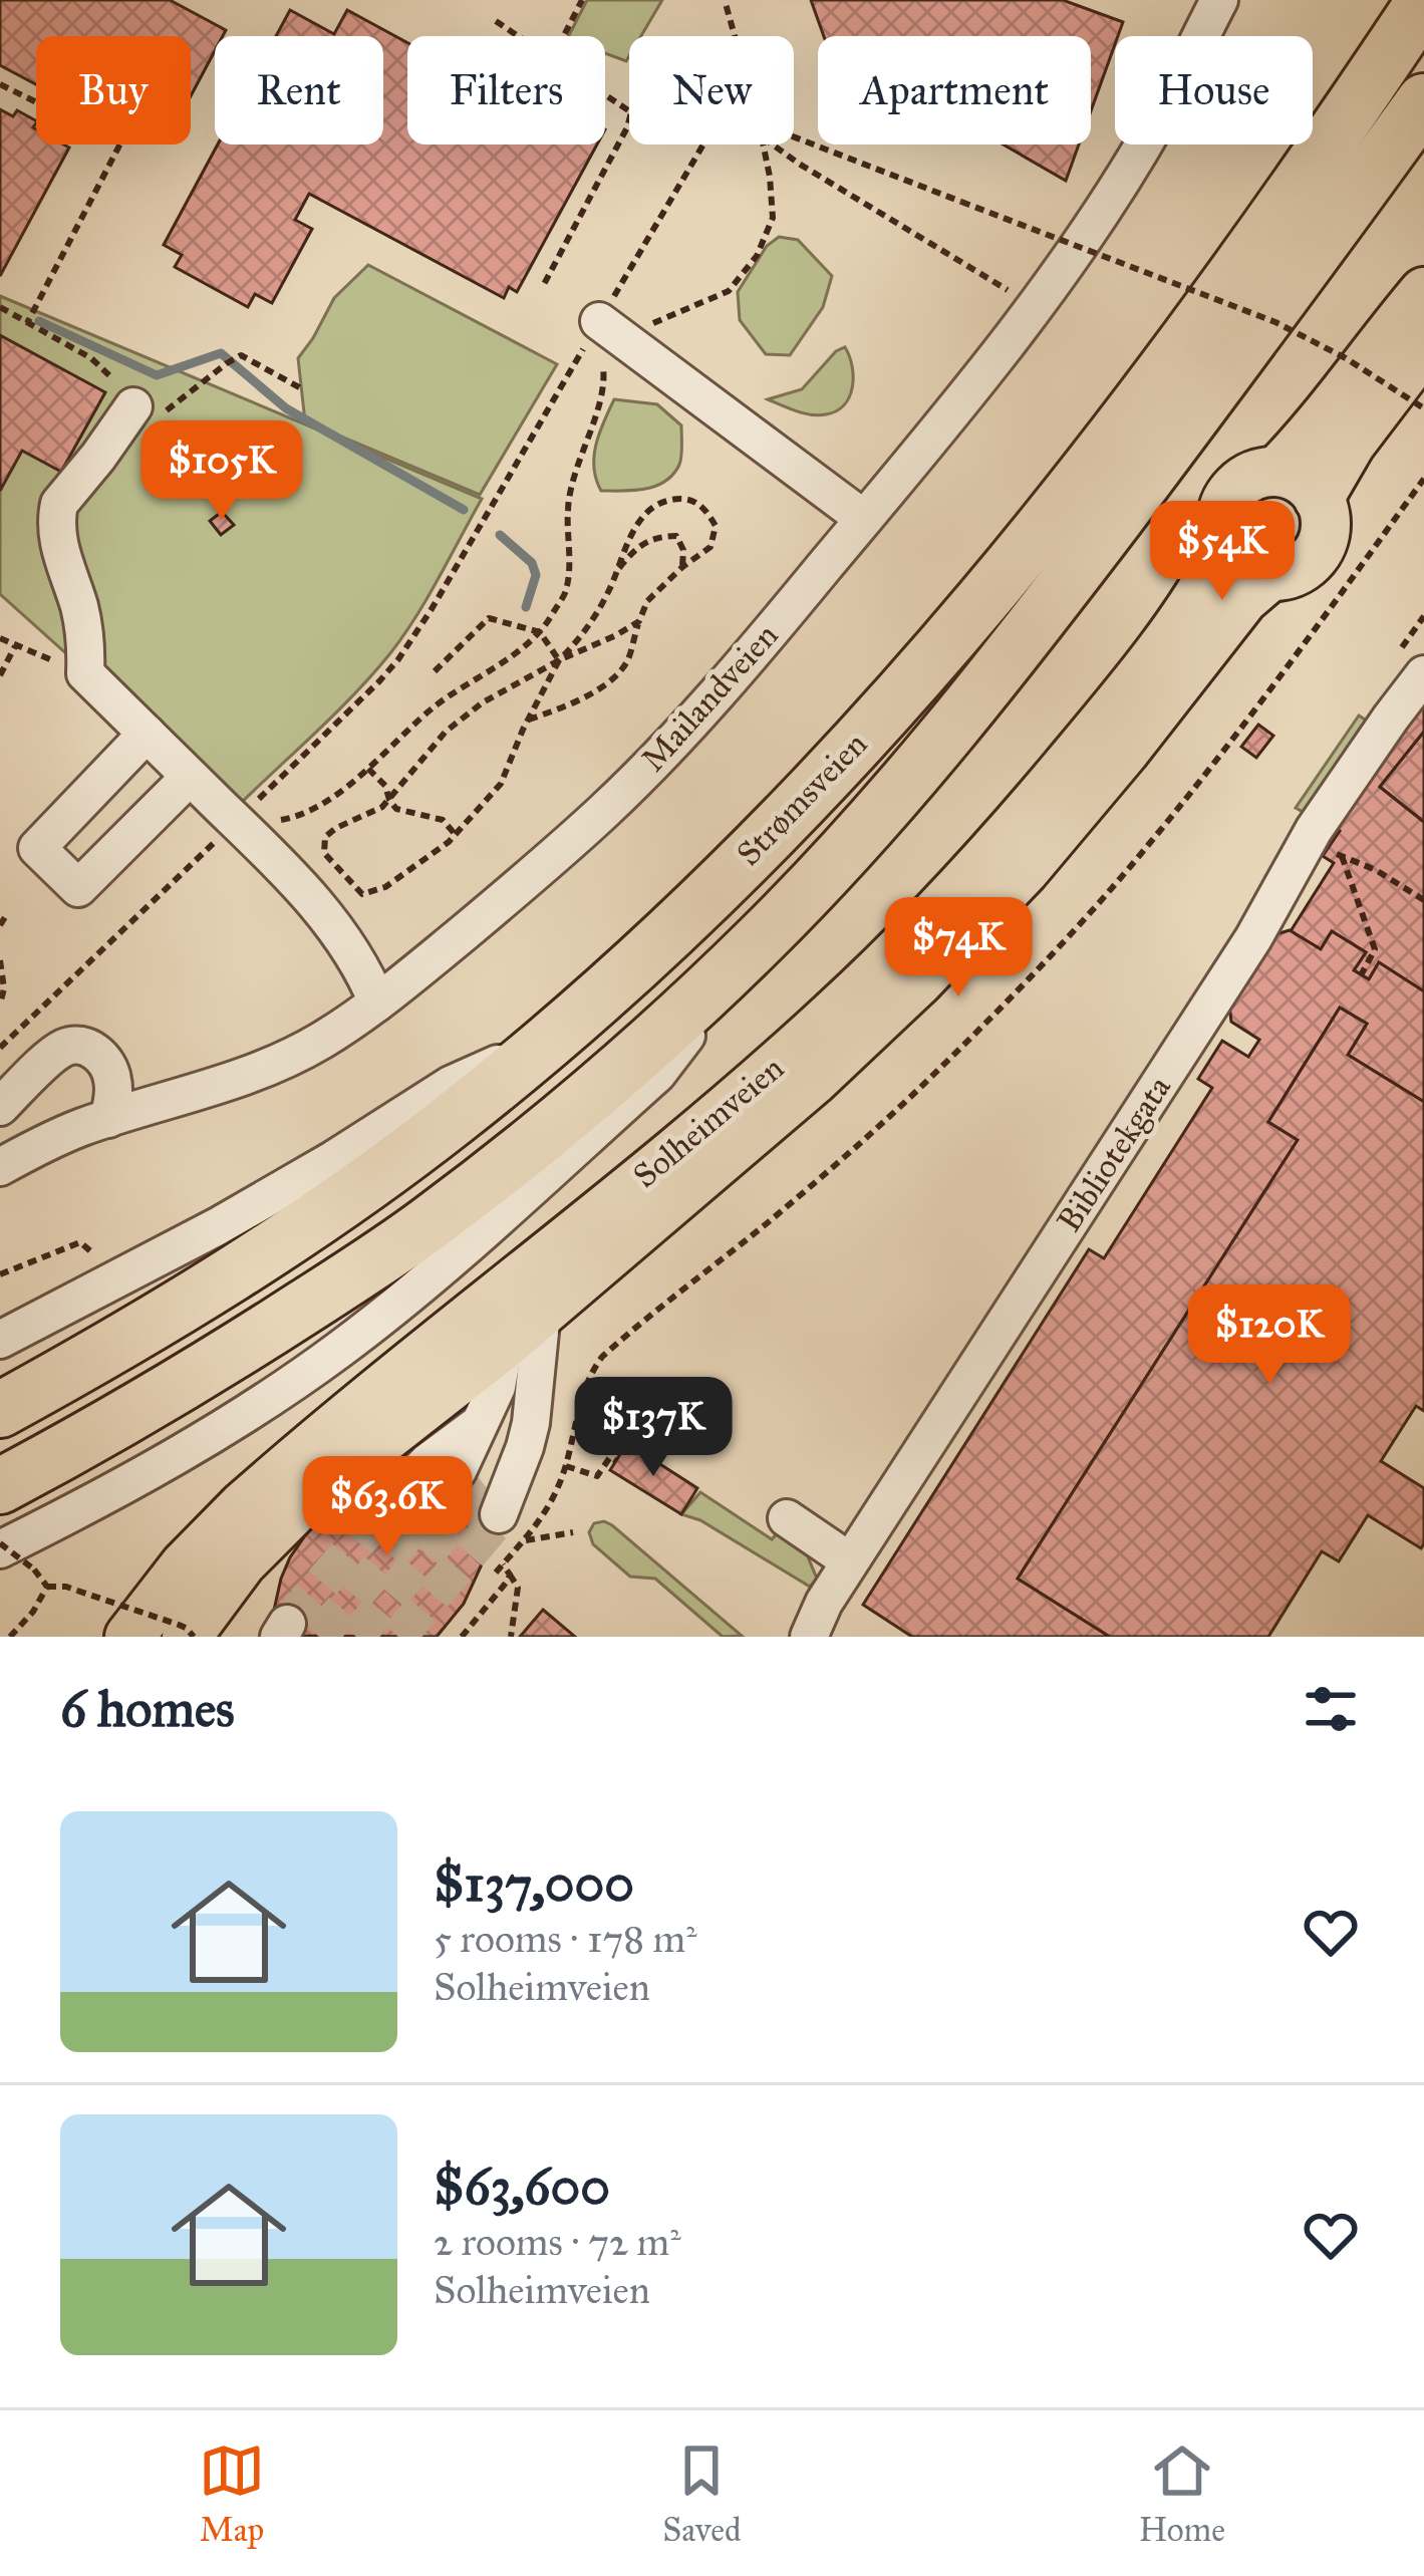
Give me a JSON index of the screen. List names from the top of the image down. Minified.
{"streets":{"highway":["Strømsveien"],"main road":["Solheimveien"],"street":["Mailandveien","Bibliotekgata"]},"page":{"chip":["Buy","Rent","Filters","New","Apartment","House"],"price":["$105K","$54K","$74K","$120K","$137K","$63.6K"],"heading":"6 homes","list":[{"name":"$137,000","note":"5 rooms · 178 m² · Solheimveien"},{"name":"$63,600","note":"2 rooms · 72 m² · Solheimveien"}],"tabs":["Map","Saved","Home"]}}
